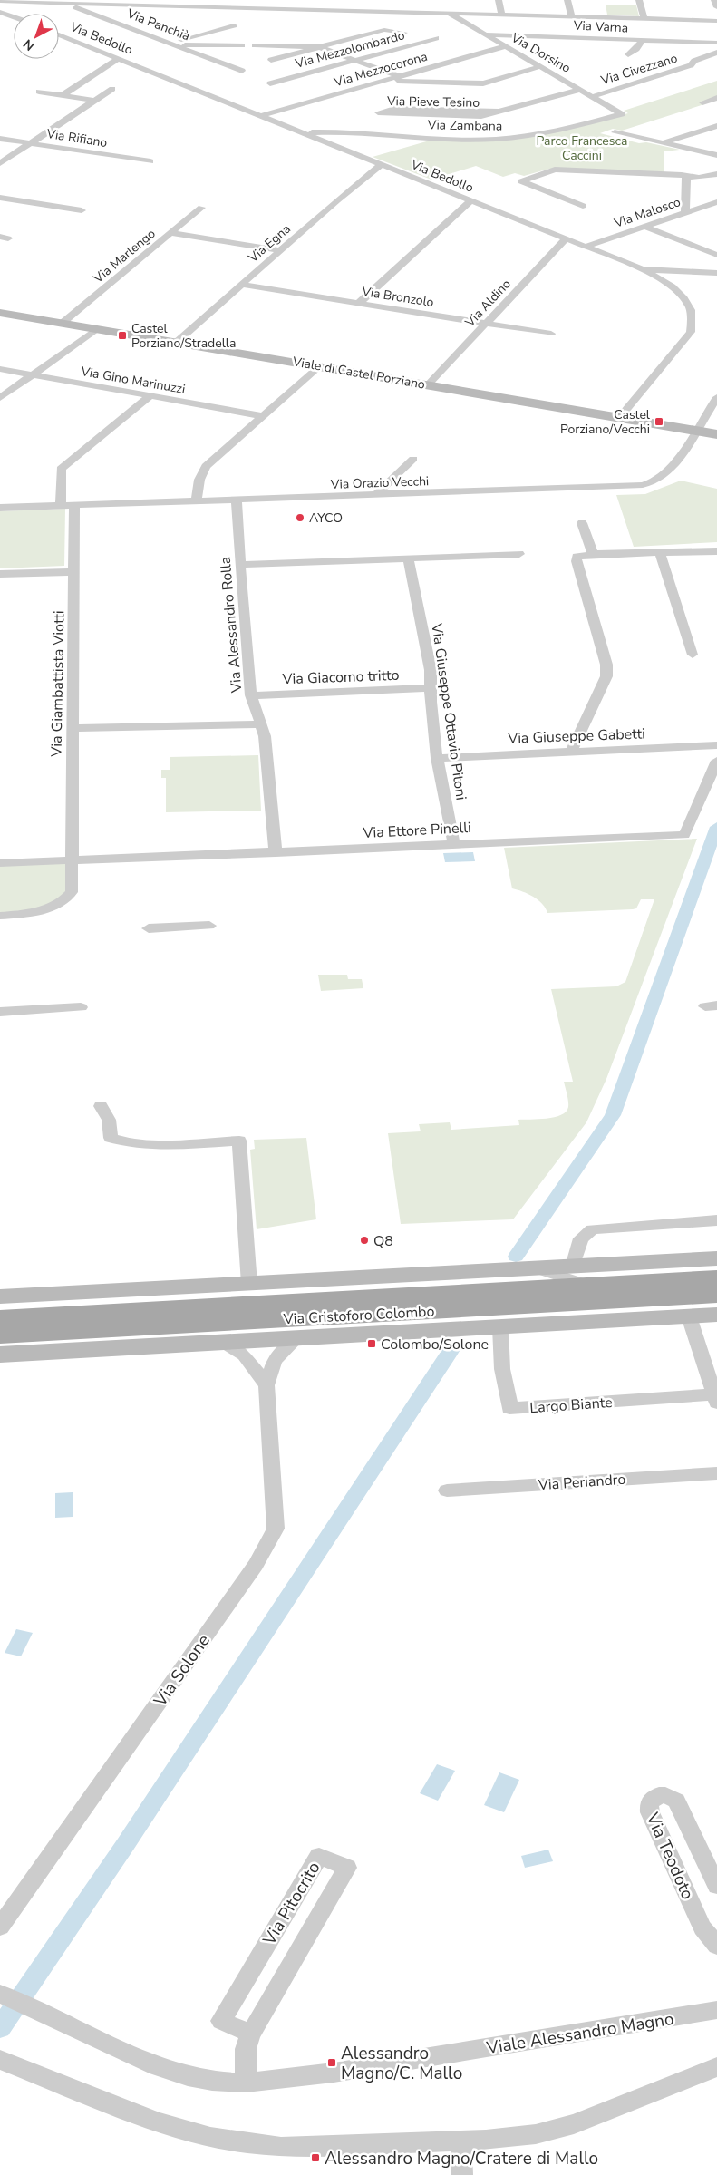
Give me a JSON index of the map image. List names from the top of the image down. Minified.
{"streets":{"main road":["Via Cristoforo Colombo"],"street":["Via Panchià","Via Varna","Via Bedollo","Via Mezzolombardo","Via Dorsino","Via Mezzocorona","Via Civezzano","Via Pieve Tesino","Via Zambana","Via Rifiano","Via Malosco","Via Egna","Via Marlengo","Via Bronzolo","Via Aldino","Viale di Castel Porziano","Via Gino Marinuzzi","Via Orazio Vecchi","Via Alessandro Rolla","Via Giacomo tritto","Via Giambattista Viotti","Via Giuseppe Ottavio Pitoni","Via Giuseppe Gabetti","Via Ettore Pinelli","Largo Biante","Via Periandro","Via Solone","Via Teodoto","Via Pitocrito","Viale Alessandro Magno"]},"crossings":[["Via Varna","Via Dorsino"],["Via Bedollo","Via Mezzocorona"],["Via Bedollo","Via Zambana"],["Via Bedollo","Via Malosco"],["Via Bedollo","Via Egna"],["Via Bedollo","Via Aldino"],["Via Bedollo","Viale di Castel Porziano"],["Via Dorsino","Via Mezzocorona"],["Via Dorsino","Via Civezzano"],["Via Dorsino","Via Pieve Tesino"],["Via Dorsino","Via Zambana"],["Via Egna","Via Bronzolo"],["Via Egna","Viale di Castel Porziano"],["Via Marlengo","Viale di Castel Porziano"],["Via Bronzolo","Via Aldino"],["Via Aldino","Viale di Castel Porziano"],["Viale di Castel Porziano","Via Orazio Vecchi"],["Via Orazio Vecchi","Via Alessandro Rolla"],["Via Orazio Vecchi","Via Giambattista Viotti"],["Via Alessandro Rolla","Via Giacomo tritto"],["Via Alessandro Rolla","Via Ettore Pinelli"],["Via Giacomo tritto","Via Giuseppe Ottavio Pitoni"],["Via Giambattista Viotti","Via Ettore Pinelli"],["Via Giuseppe Ottavio Pitoni","Via Giuseppe Gabetti"],["Via Giuseppe Ottavio Pitoni","Via Ettore Pinelli"],["Via Cristoforo Colombo","Largo Biante"],["Via Pitocrito","Viale Alessandro Magno"]],"parks":["Parco Francesca Caccini"],"places":{"transit":["Castel Porziano/Stradella","Castel Porziano/Vecchi","Colombo/Solone","Alessandro Magno/C. Mallo","Alessandro Magno/Cratere di Mallo"],"other":["AYCO","Q8"]},"north":"bottom left"}
